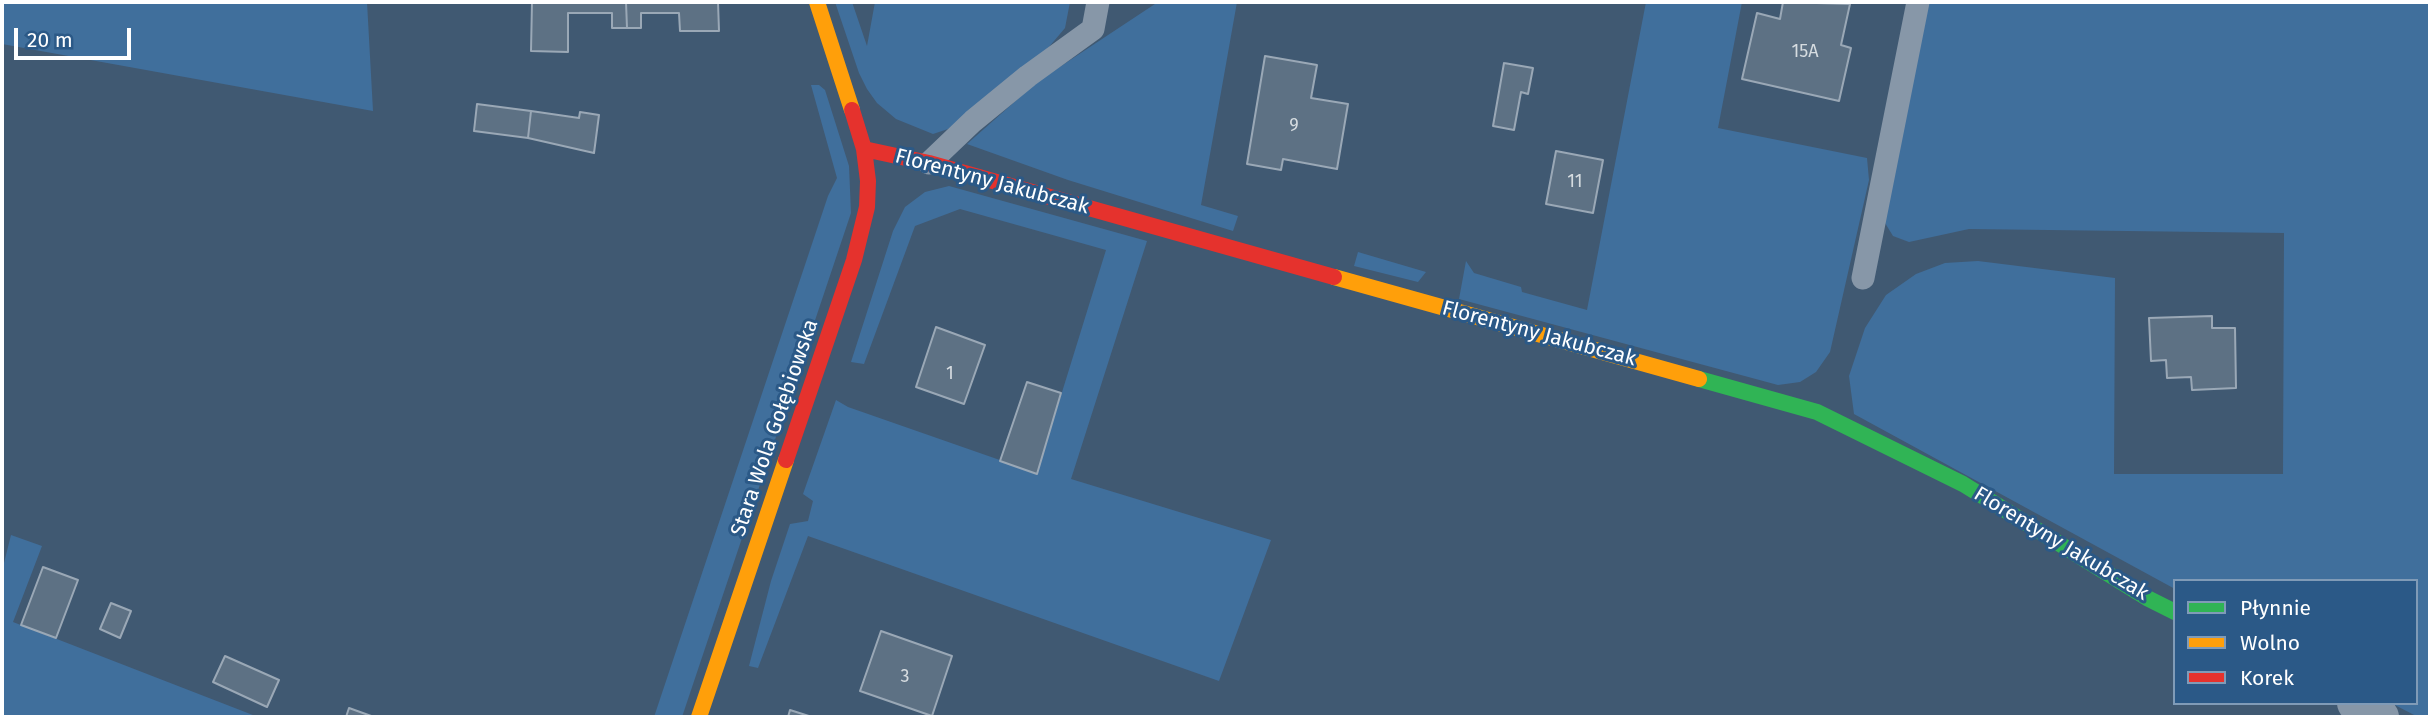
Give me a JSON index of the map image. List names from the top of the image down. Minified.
{"streets":{"street":["Florentyny Jakubczak","Stara Wola Gołębiowska"]},"crossings":[["Florentyny Jakubczak","Stara Wola Gołębiowska"]],"house_numbers":["15A","9","11","1","3"],"legend":["Płynnie","Wolno","Korek"],"scale_bar":"20 m"}
